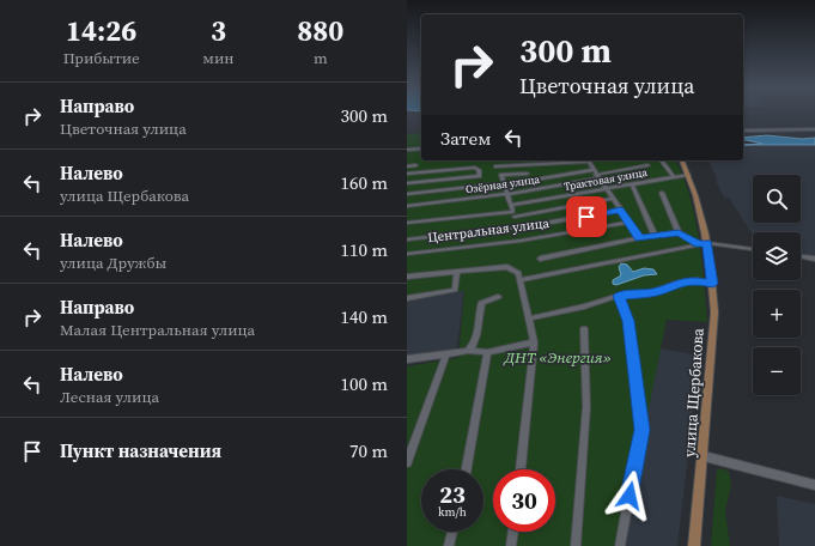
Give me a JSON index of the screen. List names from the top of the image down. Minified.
{"streets":{"main road":["улица Щербакова"],"street":["Трактовая улица","Озёрная улица","Центральная улица"]},"crossings":[["Трактовая улица","улица Щербакова"]],"parks":["ДНТ «Энергия»"],"page":{"eta":["14:26","Прибытие","3","мин","880","m"],"turn":["300 m","Цветочная улица"],"list":[{"name":"Направо","note":"Цветочная улица","value":"300 m"},{"name":"Налево","note":"улица Щербакова","value":"160 m"},{"name":"Налево","note":"улица Дружбы","value":"110 m"},{"name":"Направо","note":"Малая Центральная улица","value":"140 m"},{"name":"Налево","note":"Лесная улица","value":"100 m"},{"name":"Пункт назначения","value":"70 m"}],"then":"Затем","map_buttons":["+","−"],"speed":"23 km/h","limit":"30"}}
